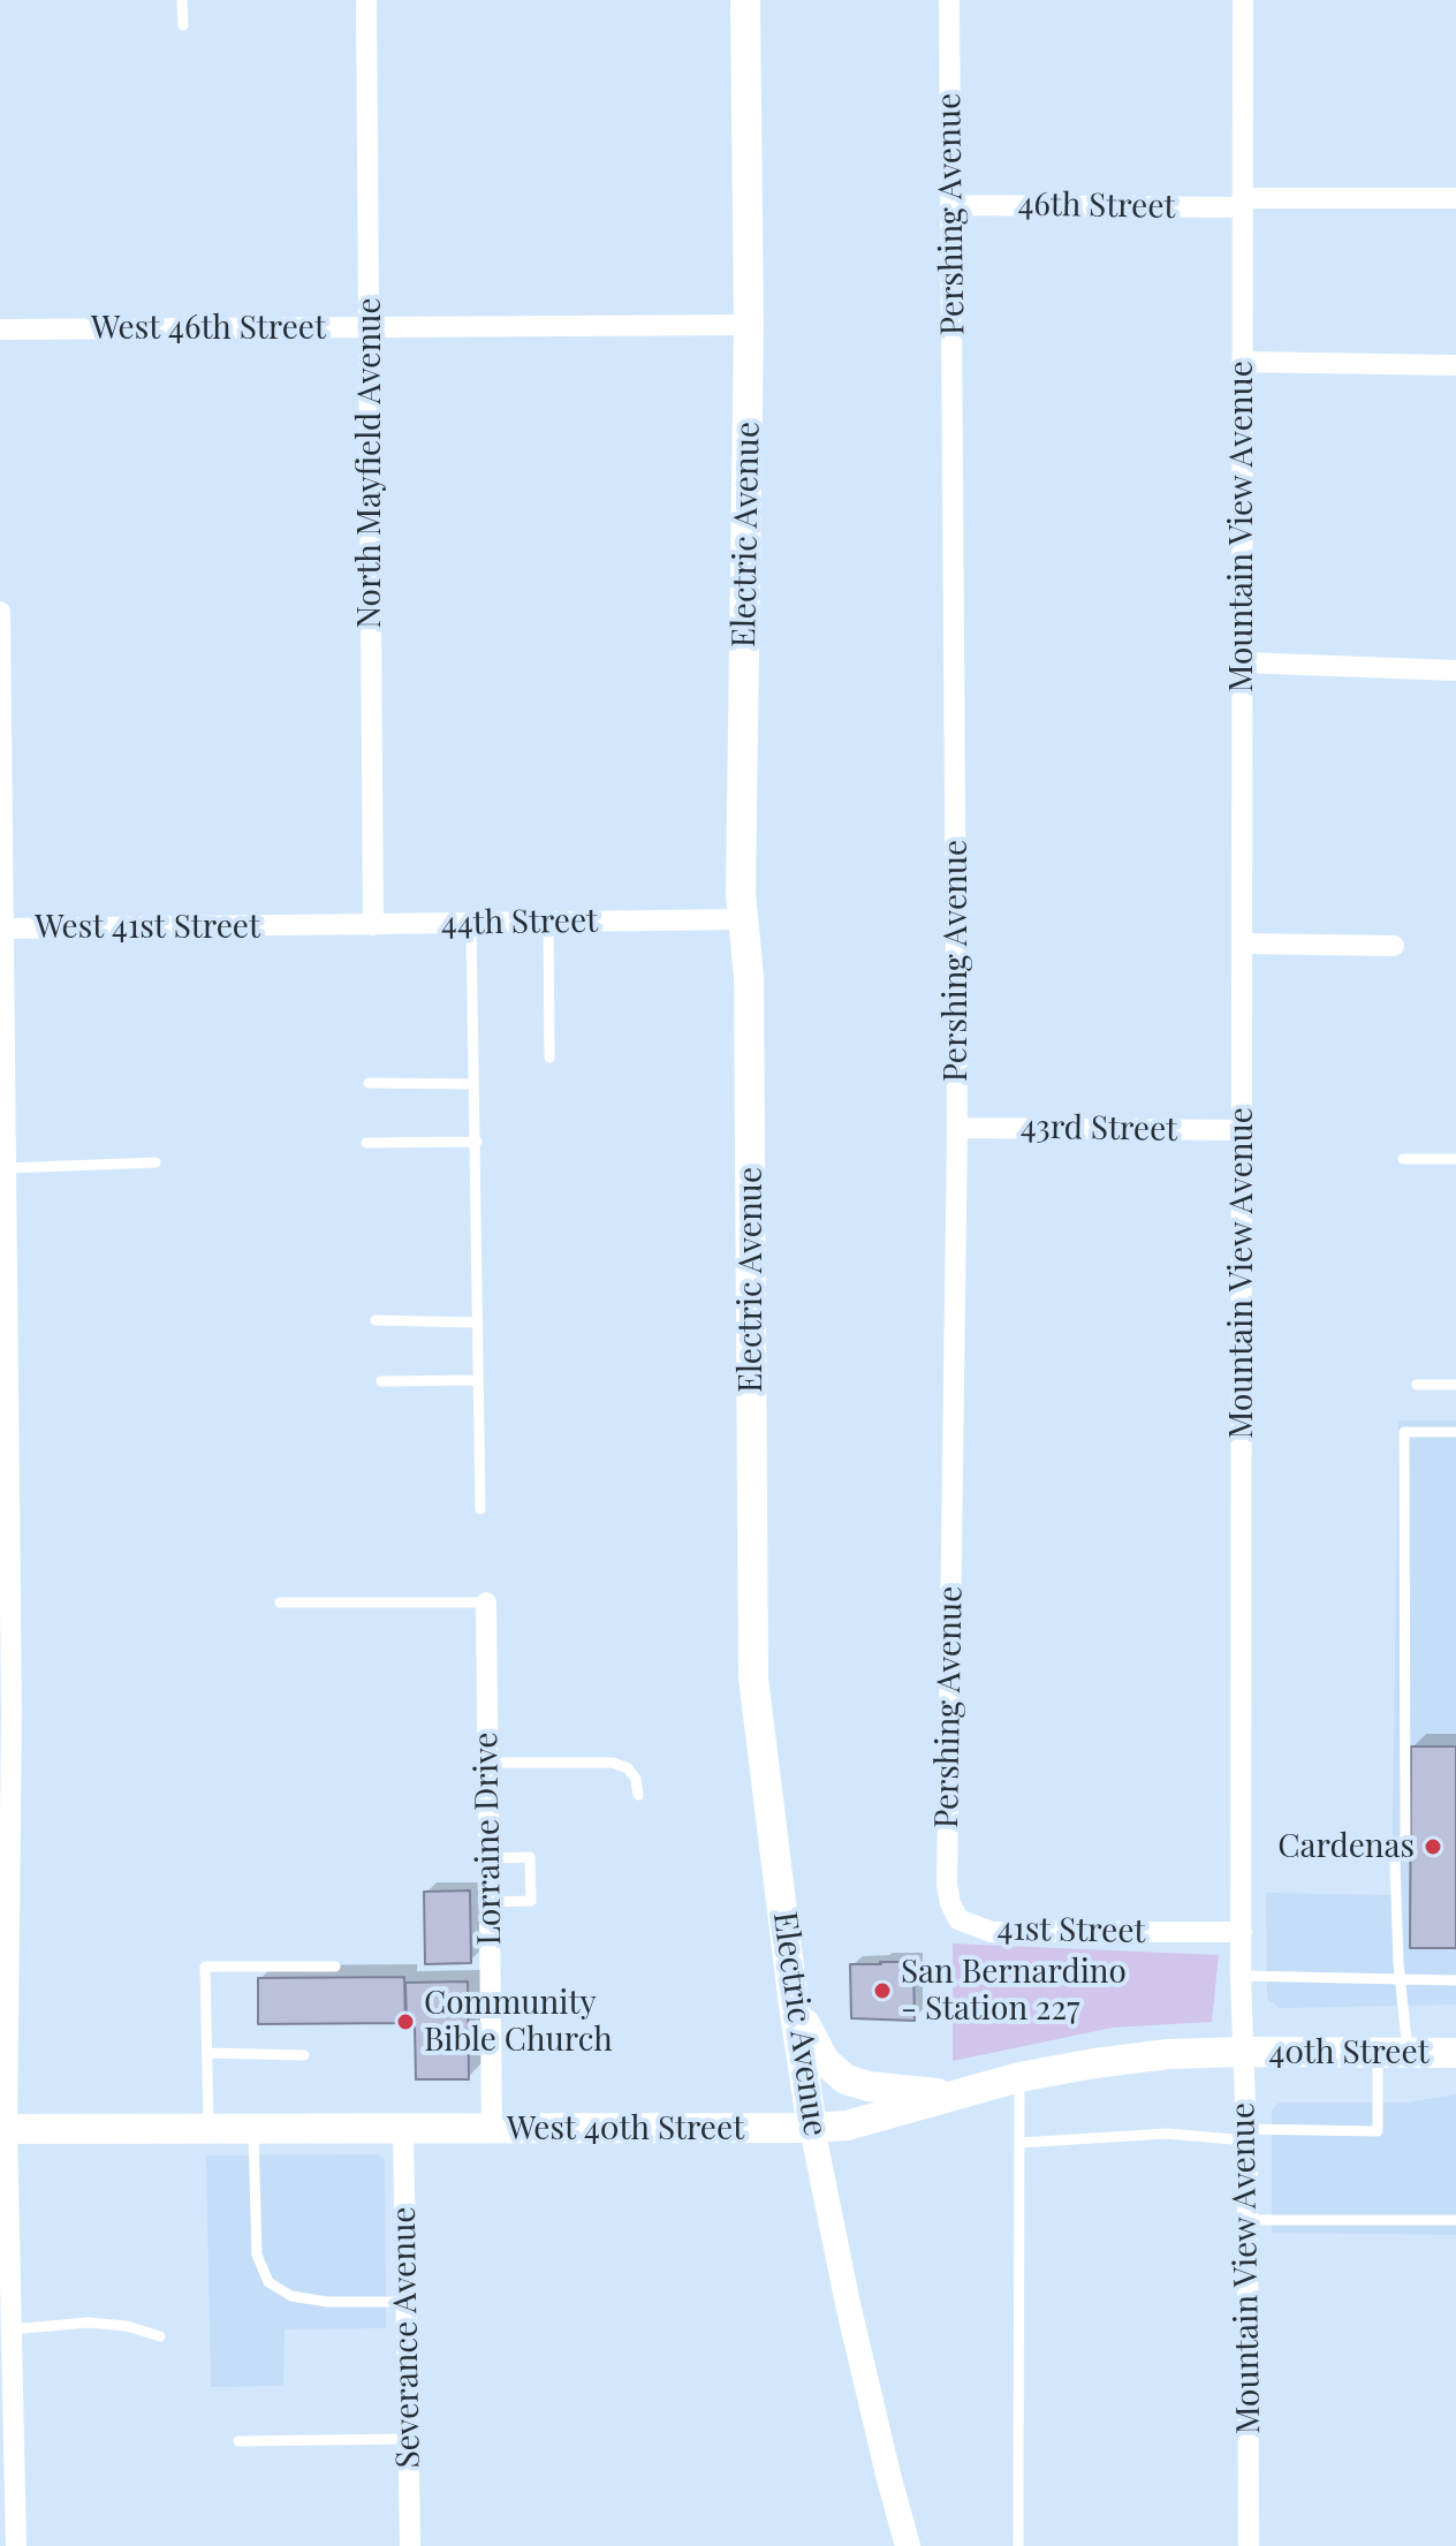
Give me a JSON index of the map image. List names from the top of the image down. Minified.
{"streets":{"main road":["Electric Avenue","40th Street","West 40th Street"],"street":["46th Street","Pershing Avenue","West 46th Street","North Mayfield Avenue","Mountain View Avenue","44th Street","West 41st Street","43rd Street","Lorraine Drive","41st Street","Severance Avenue"]},"crossings":[["46th Street","Pershing Avenue"],["46th Street","Mountain View Avenue"],["Pershing Avenue","43rd Street"],["Pershing Avenue","41st Street"],["West 46th Street","North Mayfield Avenue"],["West 46th Street","Electric Avenue"],["North Mayfield Avenue","44th Street"],["Mountain View Avenue","43rd Street"],["Mountain View Avenue","41st Street"],["Mountain View Avenue","40th Street"],["Mountain View Avenue","West 40th Street"],["Electric Avenue","44th Street"],["Electric Avenue","West 40th Street"],["44th Street","West 41st Street"],["Lorraine Drive","West 40th Street"],["40th Street","West 40th Street"],["West 40th Street","Severance Avenue"]],"places":["Cardenas","San Bernardino - Station 227","Community Bible Church"]}
